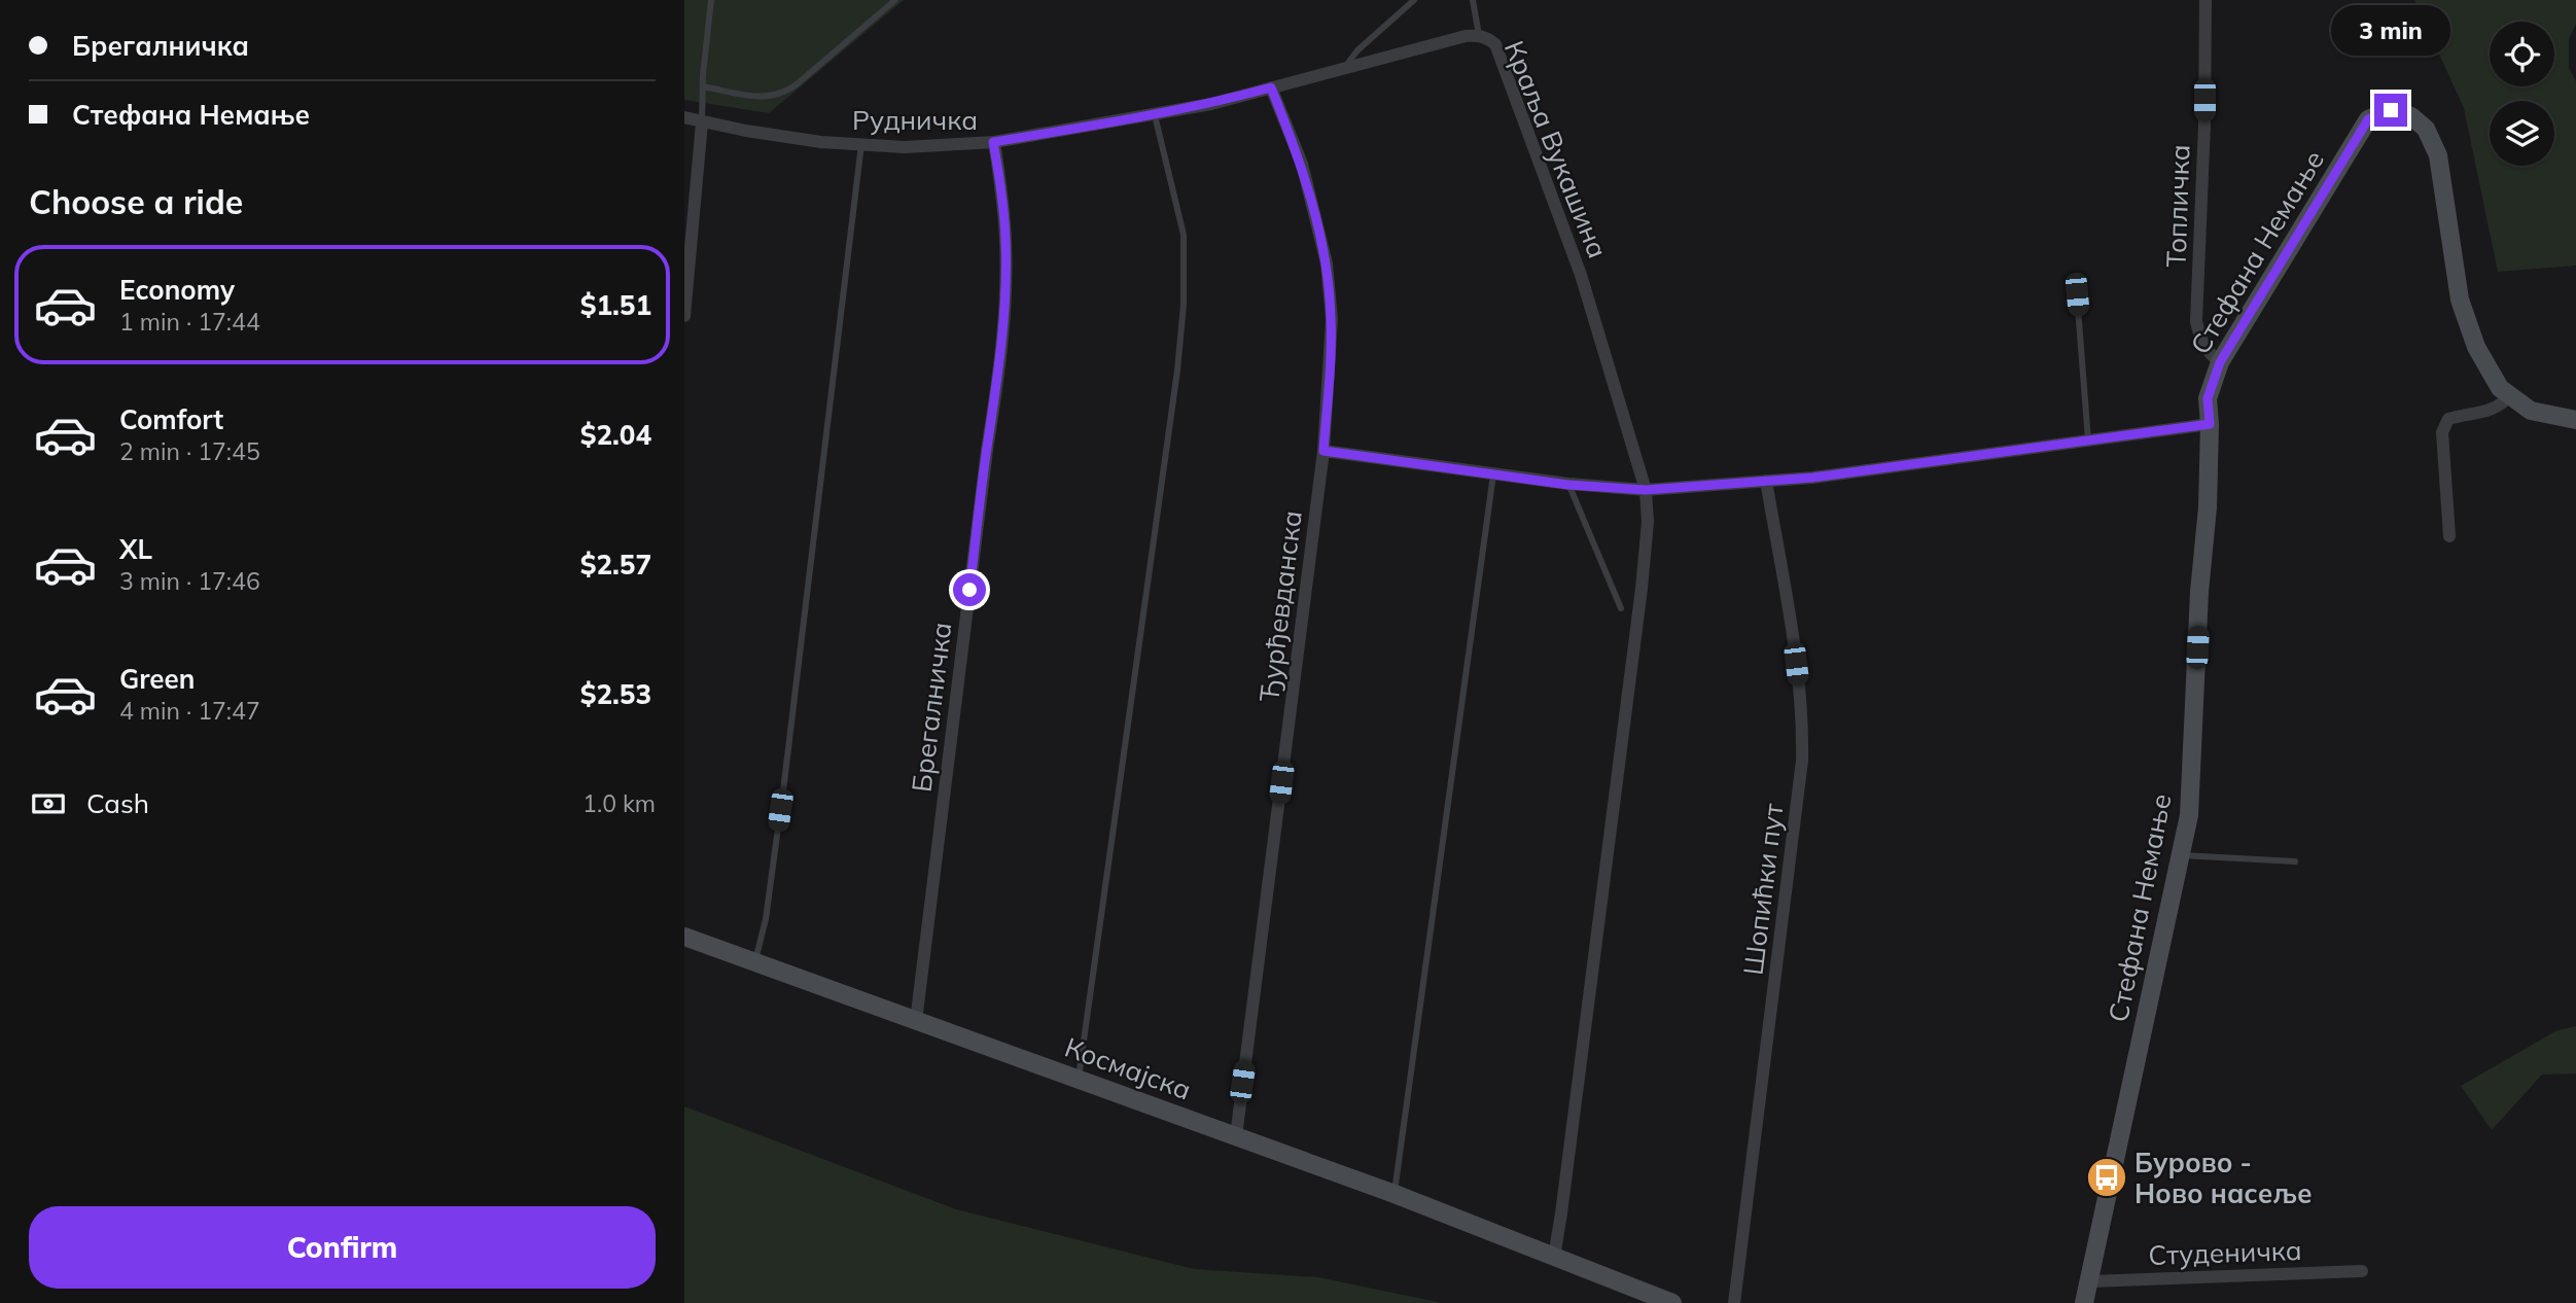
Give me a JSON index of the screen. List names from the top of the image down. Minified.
{"streets":{"street":["Рудничка","Краља Вукашина","Топличка","Стефана Немање","Ђурђевданска","Брегалничка","Шопићки пут","Космајска","Студеничка"]},"crossings":[["Рудничка","Краља Вукашина"],["Рудничка","Ђурђевданска"],["Рудничка","Брегалничка"],["Краља Вукашина","Ђурђевданска"],["Краља Вукашина","Космајска"],["Топличка","Стефана Немање"],["Стефана Немање","Студеничка"],["Ђурђевданска","Космајска"],["Брегалничка","Космајска"]],"places":{"bus stop":["Бурово - Ново насеље"]},"page":{"banner":["Брегалничка","Стефана Немање"],"bubble":"3 min","heading":"Choose a ride","list":[{"name":"Economy","note":"1 min · 17:44","value":"$1.51"},{"name":"Comfort","note":"2 min · 17:45","value":"$2.04"},{"name":"XL","note":"3 min · 17:46","value":"$2.57"},{"name":"Green","note":"4 min · 17:47","value":"$2.53"}],"pay":["Cash","1.0 km"],"buttons":"Confirm"}}
